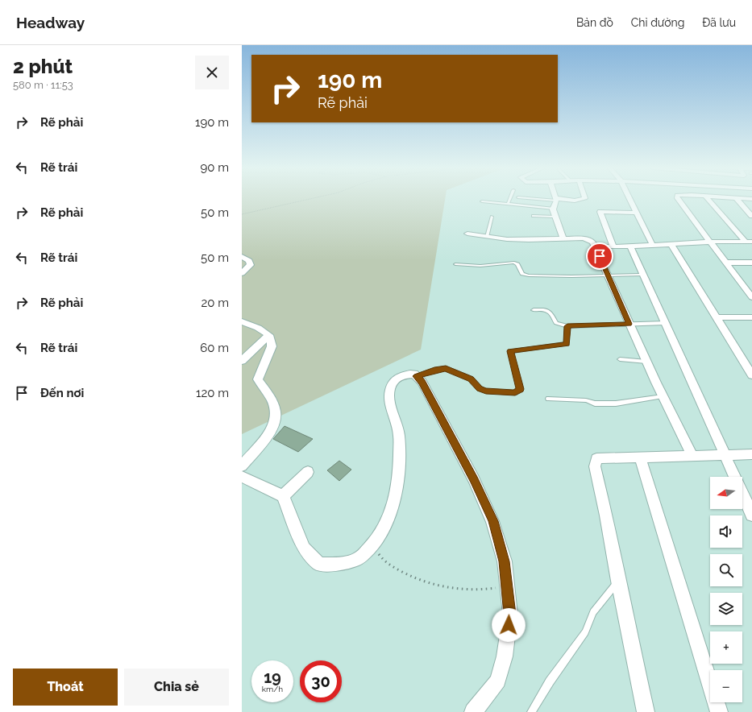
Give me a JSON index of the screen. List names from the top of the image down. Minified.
{"north":"left","page":{"header":"Headway","nav":["Bản đồ","Chỉ đường","Đã lưu"],"heading":["2 phút","580 m · 11:53"],"turn":["190 m","Rẽ phải"],"list":[{"name":"Rẽ phải","value":"190 m"},{"name":"Rẽ trái","value":"90 m"},{"name":"Rẽ phải","value":"50 m"},{"name":"Rẽ trái","value":"50 m"},{"name":"Rẽ phải","value":"20 m"},{"name":"Rẽ trái","value":"60 m"},{"name":"Đến nơi","value":"120 m"}],"map_buttons":["+","−"],"speed":"19 km/h","limit":"30","buttons":["Thoát","Chia sẻ"]}}
